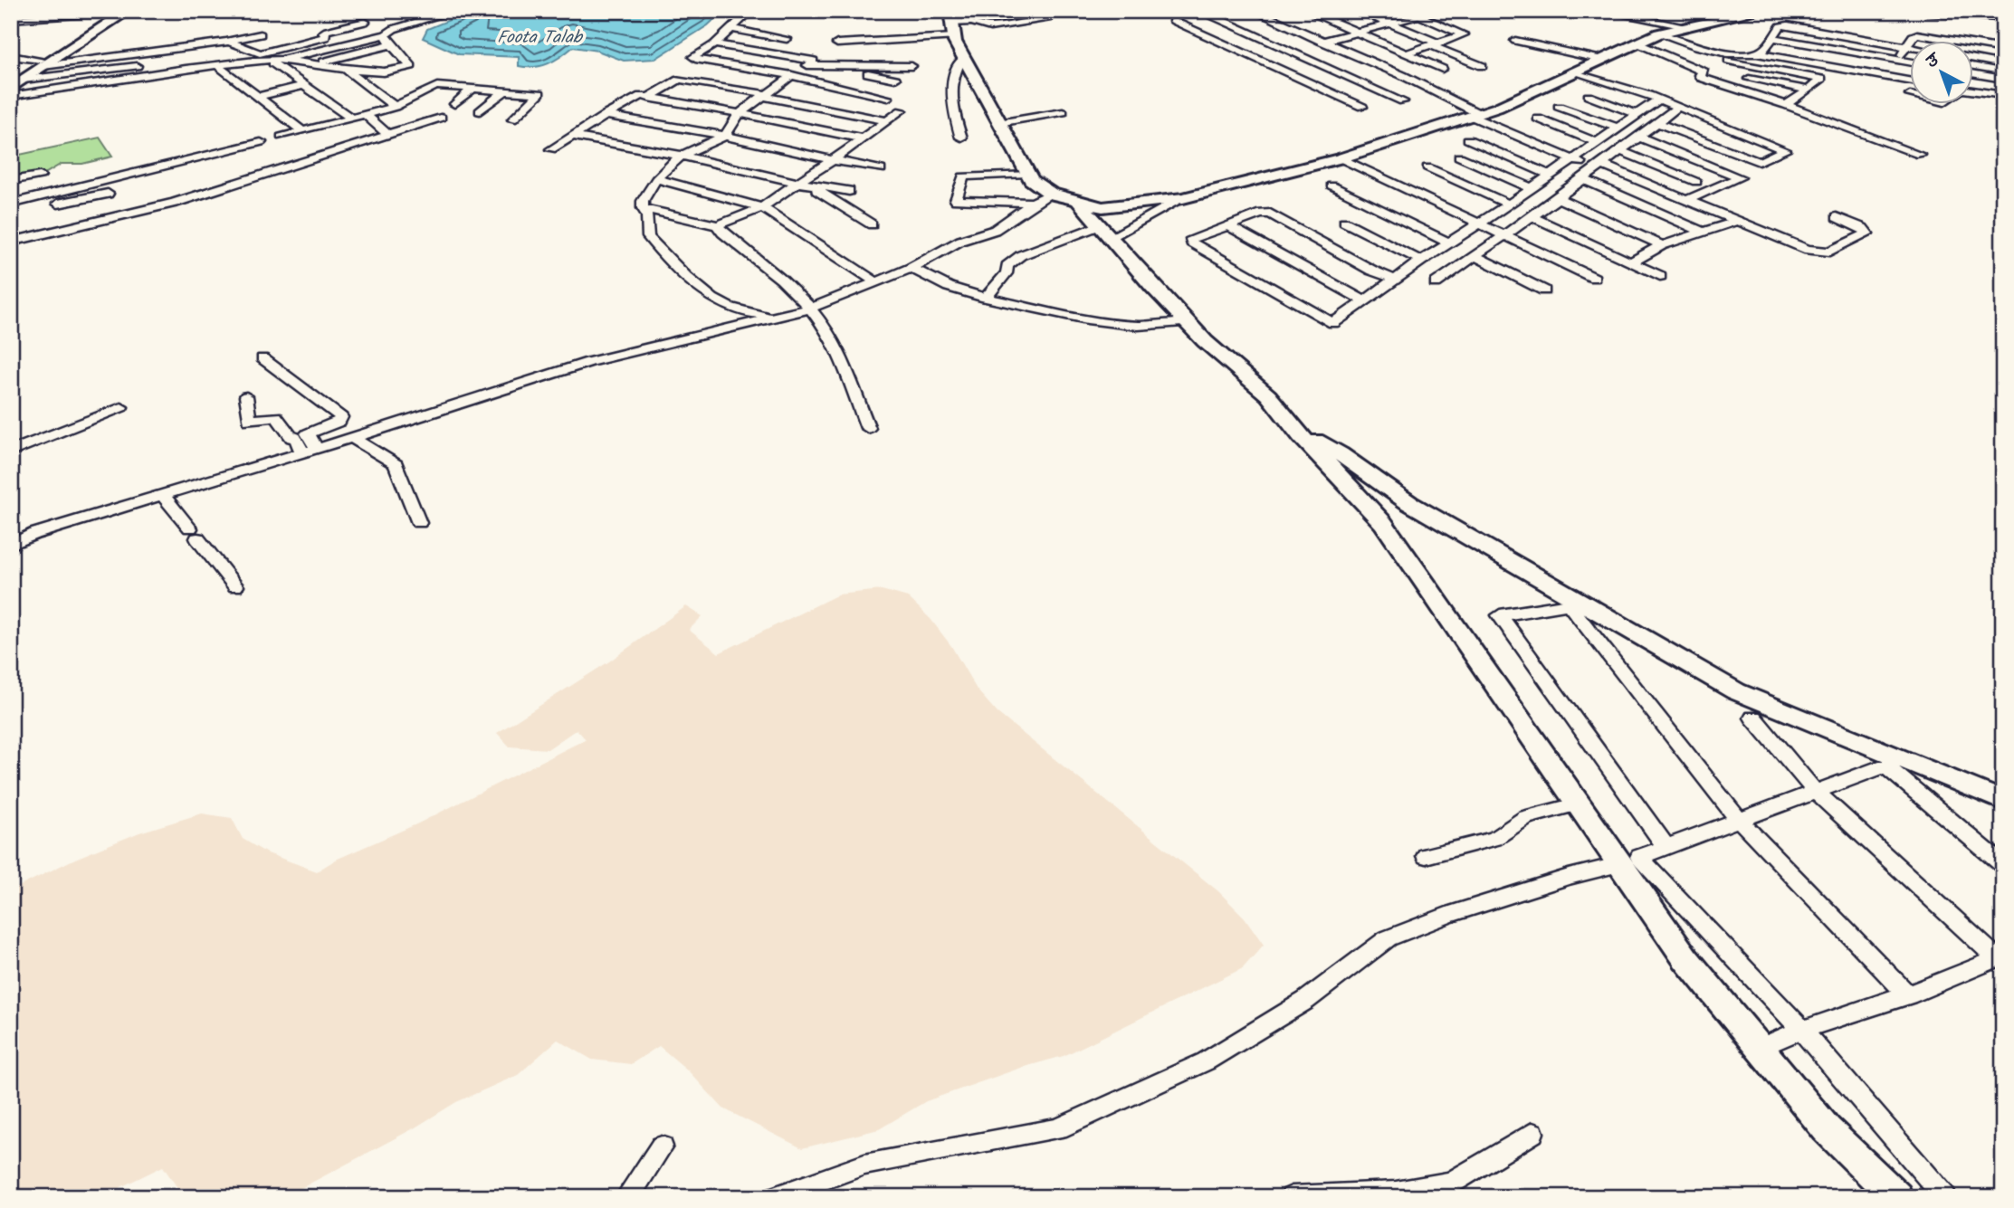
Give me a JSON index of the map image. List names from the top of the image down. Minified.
{"water":["Foota Talab"],"north":"top left"}
